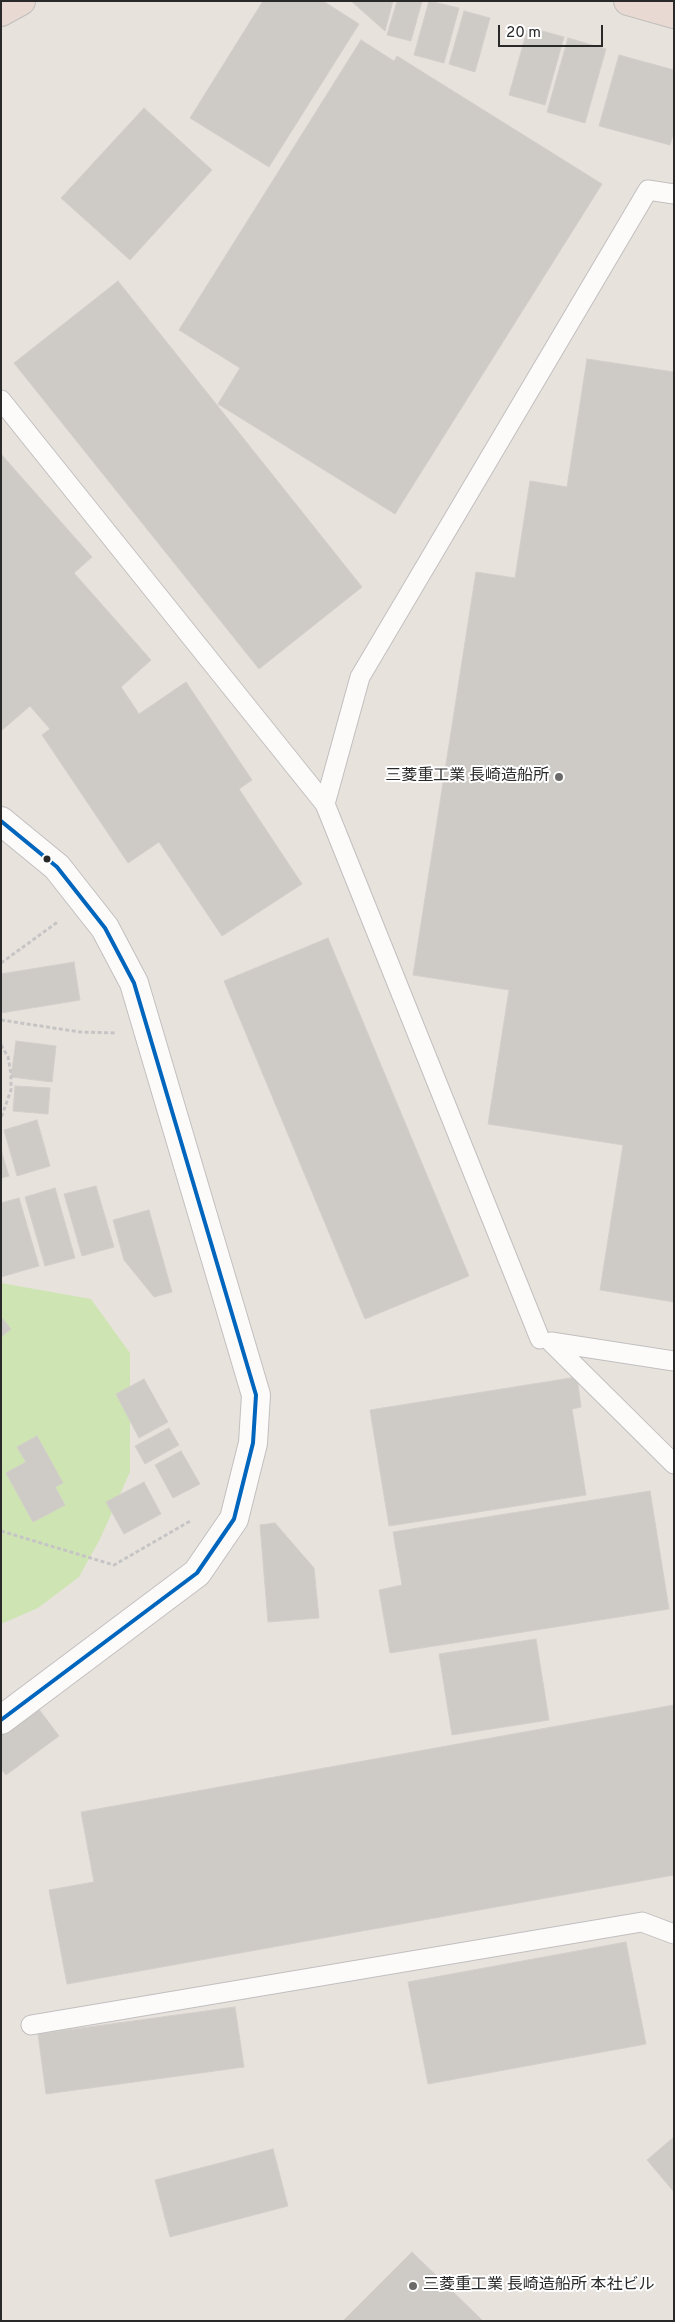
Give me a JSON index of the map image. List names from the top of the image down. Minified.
{"places":["三菱重工業 長崎造船所","三菱重工業 長崎造船所 本社ビル"],"scale_bar":"20 m"}
